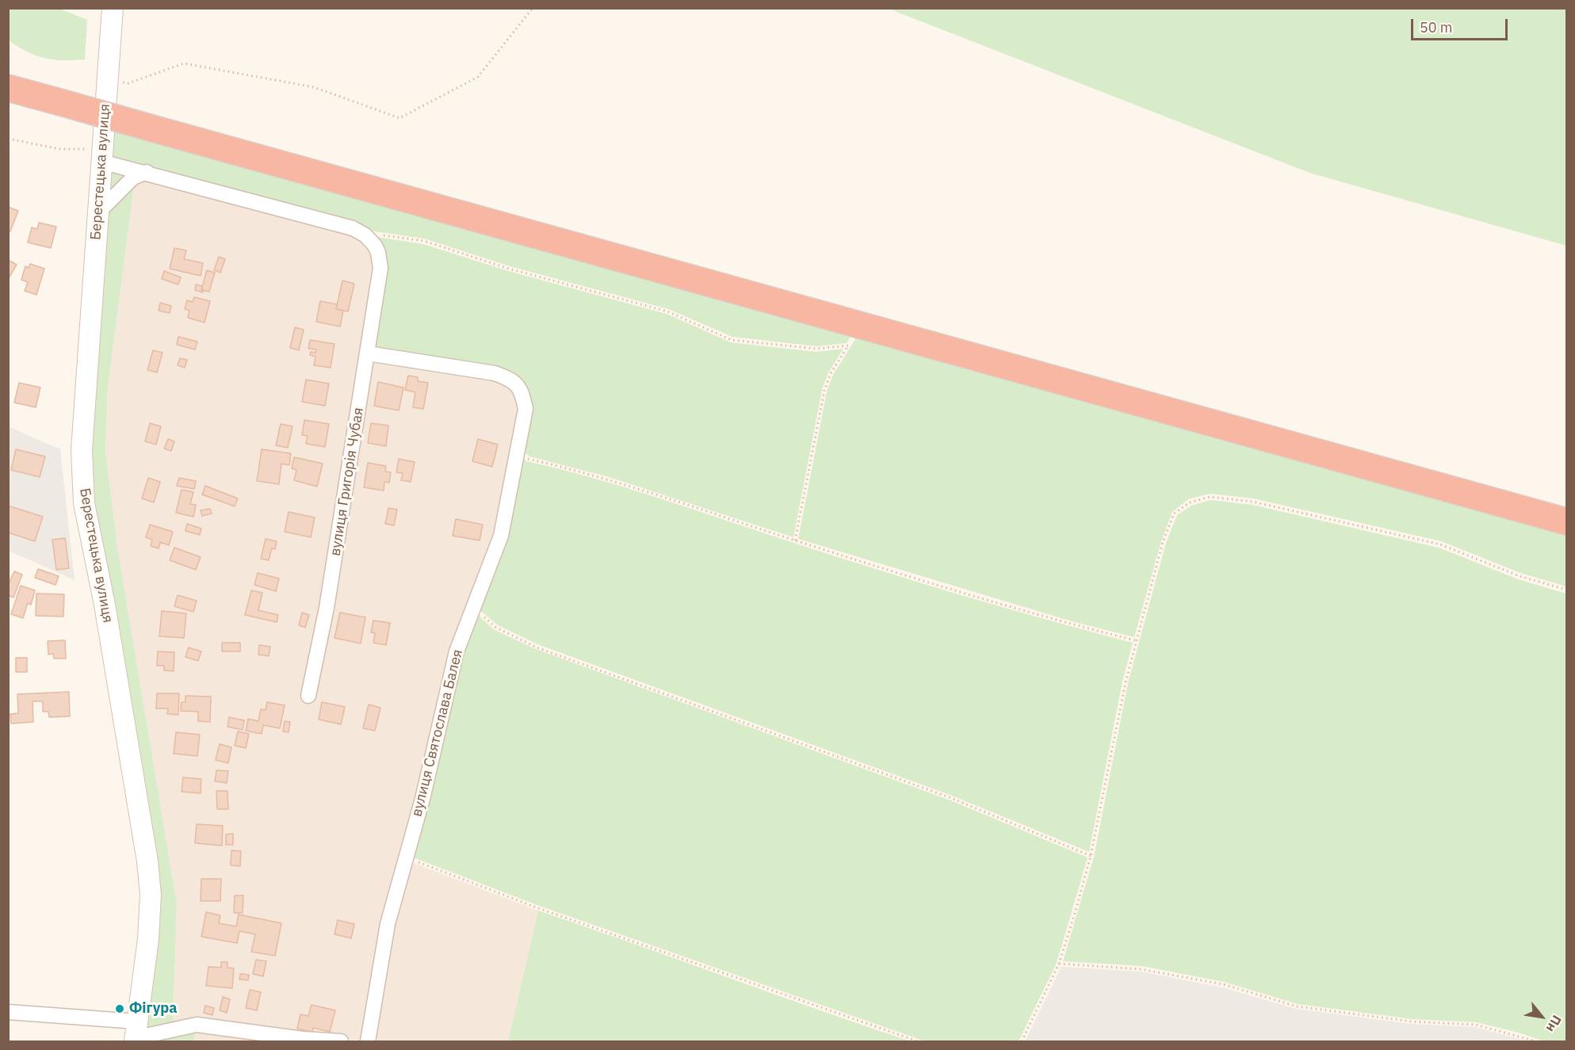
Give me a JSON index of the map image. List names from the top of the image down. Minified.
{"streets":{"main road":["Берестецька вулиця"],"street":["вулиця Григорія Чубая","вулиця Святослава Балея"]},"crossings":[["вулиця Григорія Чубая","вулиця Святослава Балея"]],"places":["Фігура"],"scale_bar":"50 m","north":"bottom right"}
